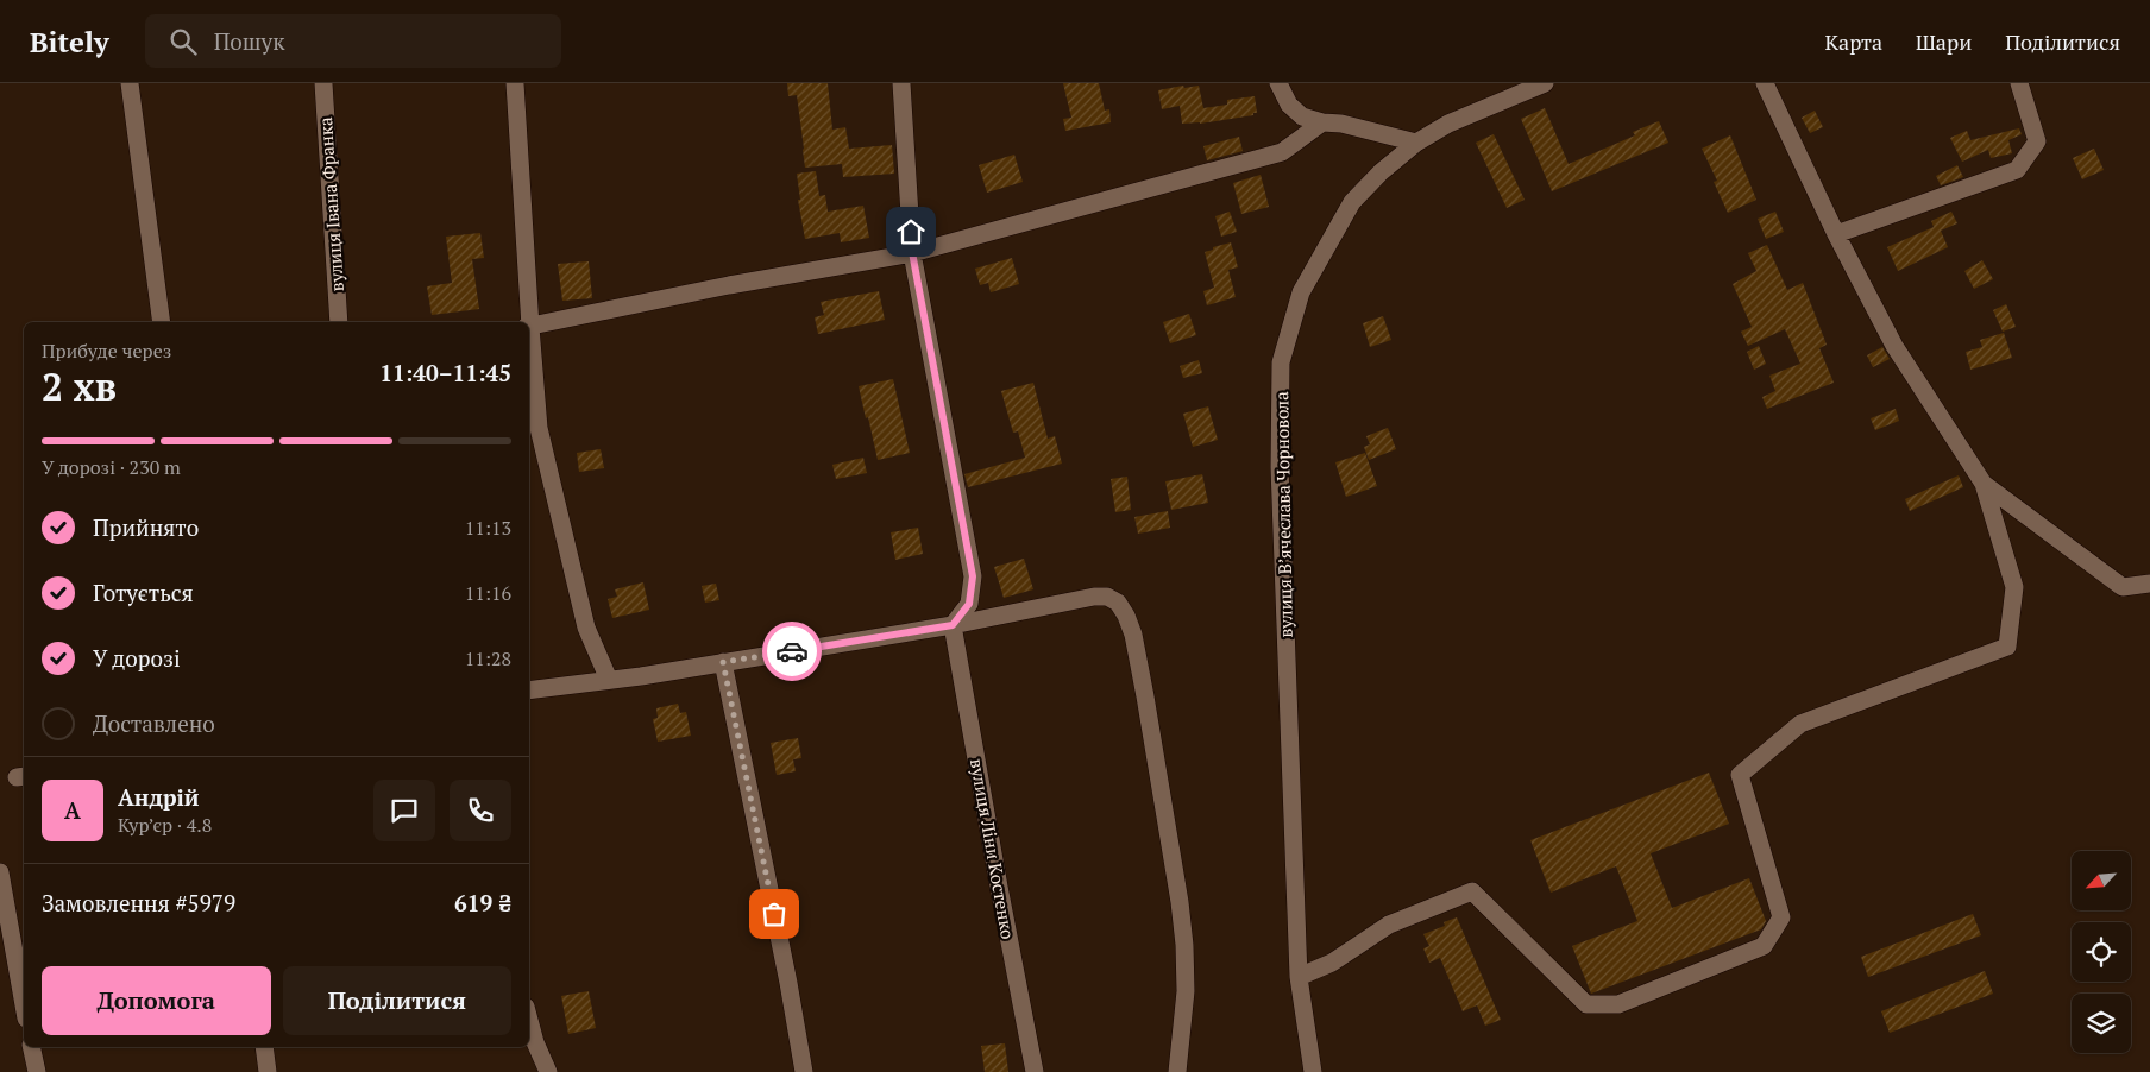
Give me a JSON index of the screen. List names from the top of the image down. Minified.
{"streets":{"street":["вулиця Івана Франка","вулиця Вʼячеслава Чорновола","вулиця Ліни Костенко"]},"north":"bottom left","page":{"header":"Bitely","search":"Пошук","nav":["Карта","Шари","Поділитися"],"heading":["2 хв","Прибуде через","11:40–11:45"],"panel":["Андрій","Кур’єр · 4.8","Замовлення #5979","619 ₴"],"bar":"У дорозі · 230 m","list":[["Прийнято","11:13"],["Готується","11:16"],["У дорозі","11:28"],"Доставлено"],"round":"А","buttons":["Допомога","Поділитися"]}}
